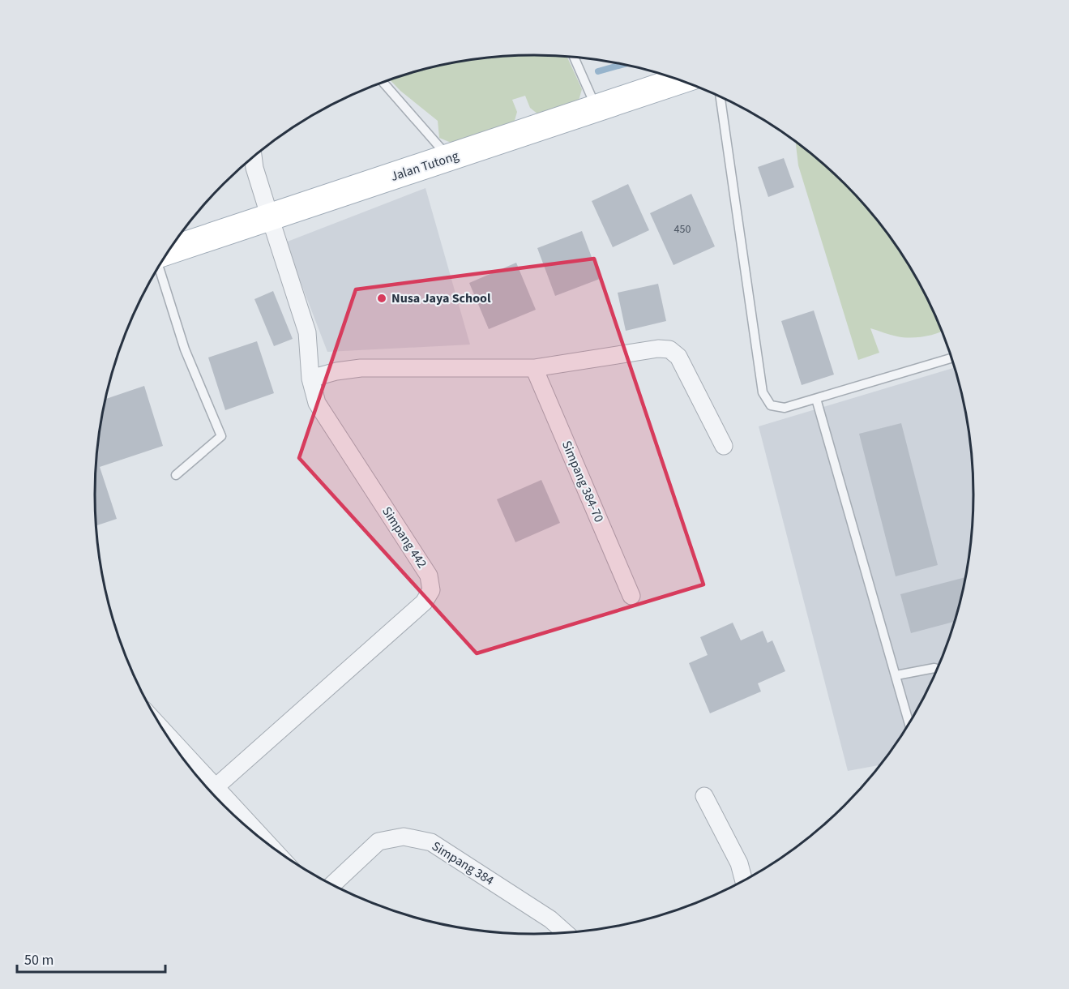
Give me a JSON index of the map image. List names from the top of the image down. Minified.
{"streets":{"main road":["Jalan Tutong"],"street":["Simpang 384-70","Simpang 442","Simpang 384"]},"crossings":[["Jalan Tutong","Simpang 442"]],"places":["Nusa Jaya School"],"house_numbers":["450"],"scale_bar":"50 m"}
